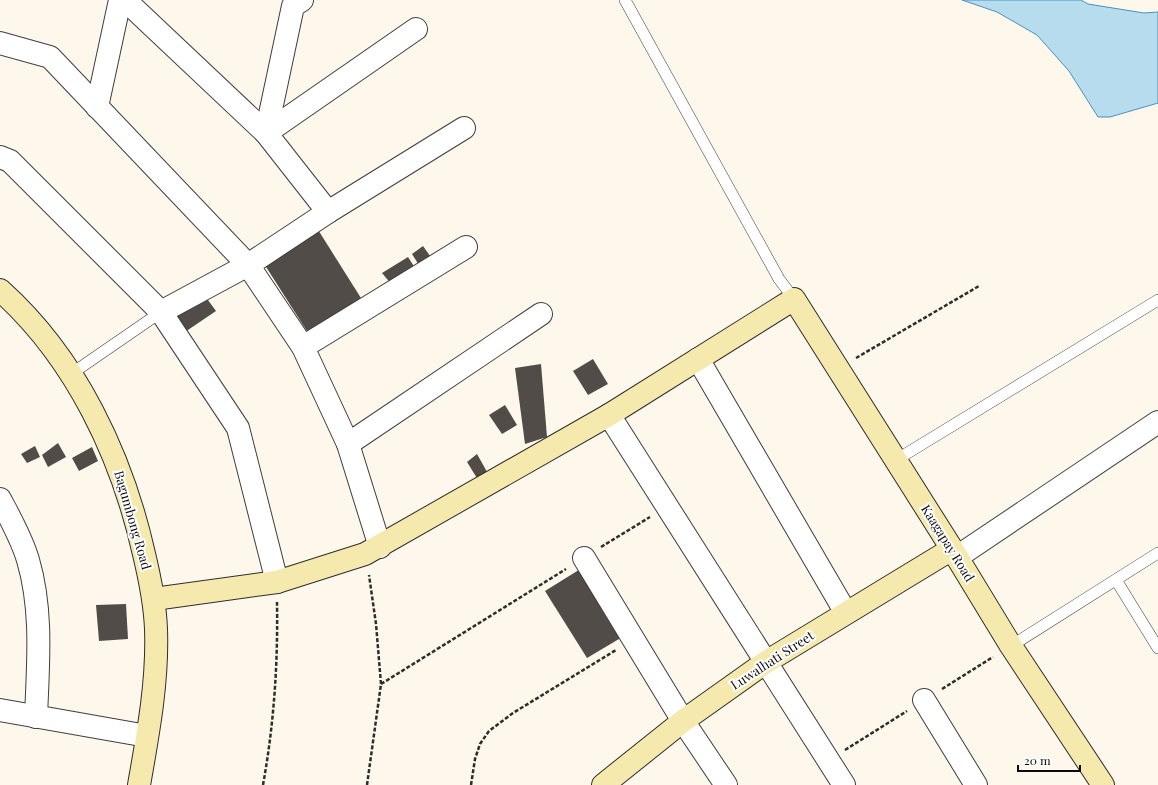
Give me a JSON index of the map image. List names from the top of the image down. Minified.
{"streets":{"street":["Bagumbong Road","Kaagapay Road","Luwalhati Street"]},"crossings":[["Kaagapay Road","Luwalhati Street"]],"scale_bar":"20 m"}
